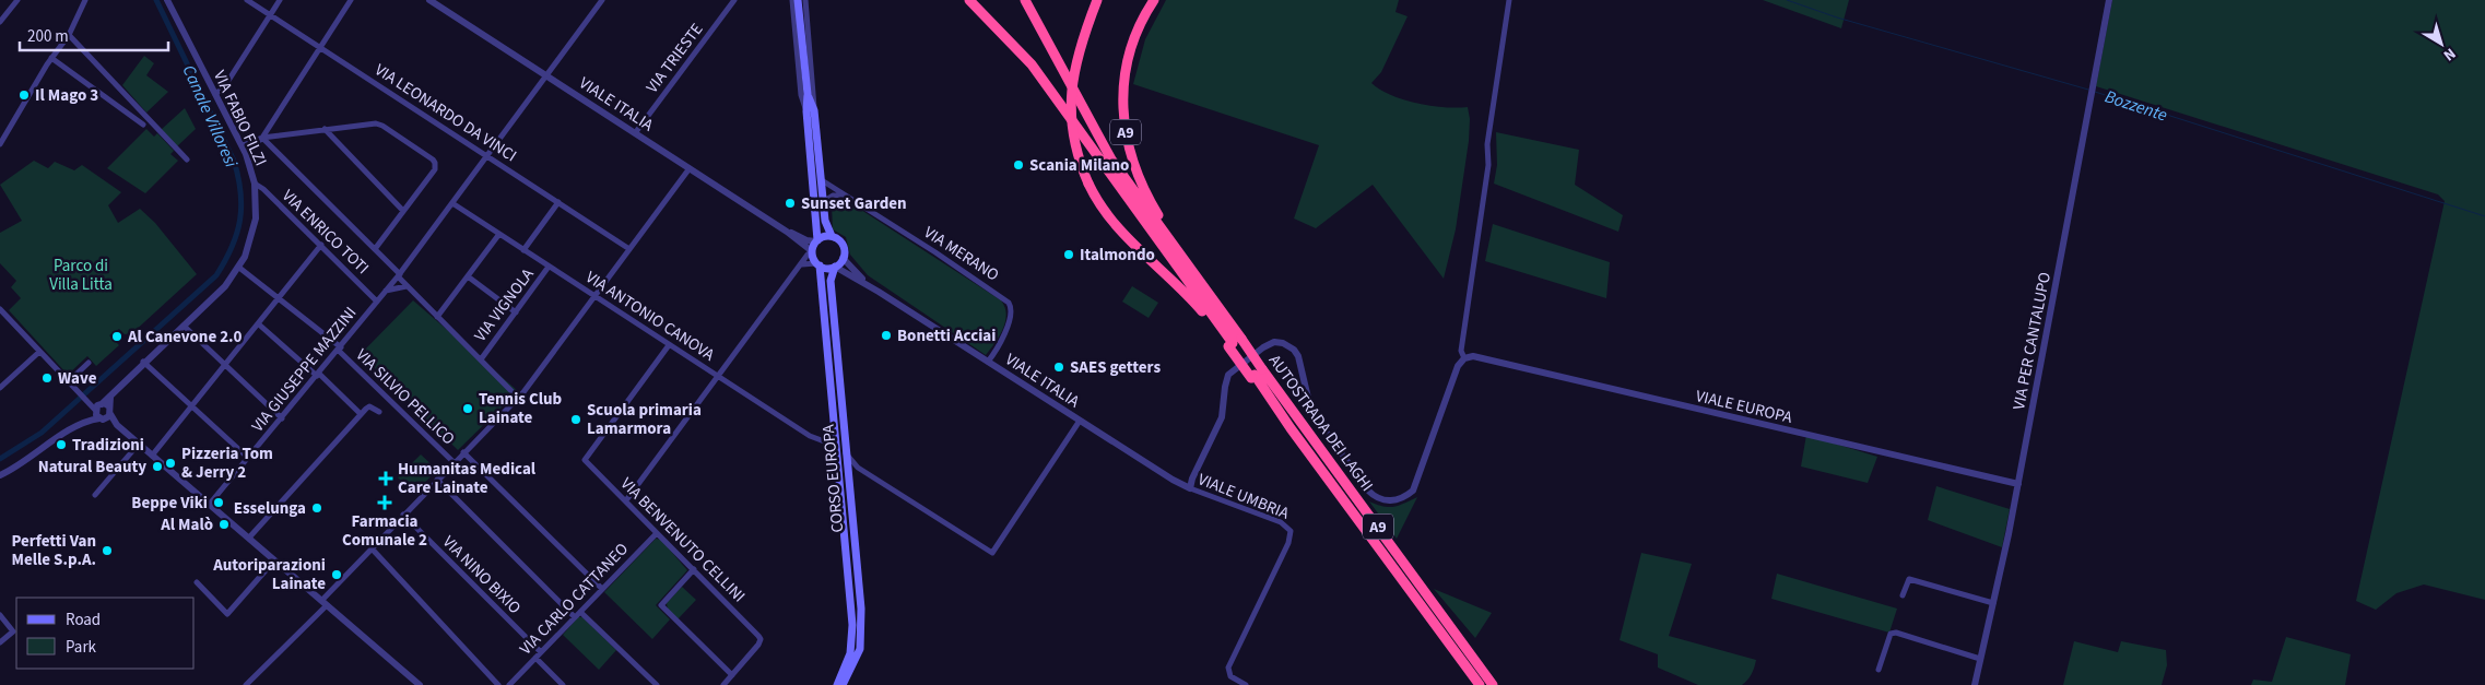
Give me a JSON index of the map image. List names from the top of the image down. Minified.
{"streets":{"highway":["A9","AUTOSTRADA DEI LAGHI"],"main road":["CORSO EUROPA"],"street":["VIA TRIESTE","VIALE ITALIA","VIA LEONARDO DA VINCI","VIA FABIO FILZI","VIA ENRICO TOTI","VIA MERANO","VIA VIGNOLA","VIA ANTONIO CANOVA","VIA PER CANTALUPO","VIA GIUSEPPE MAZZINI","VIA SILVIO PELLICO","VIALE EUROPA","VIALE UMBRIA","VIA BENVENUTO CELLINI","VIA NINO BIXIO","VIA CARLO CATTANEO"]},"crossings":[["VIA TRIESTE","VIALE ITALIA"],["VIALE ITALIA","VIA MERANO"],["VIALE ITALIA","VIA GIUSEPPE MAZZINI"],["VIALE ITALIA","CORSO EUROPA"],["VIALE ITALIA","VIALE UMBRIA"],["VIA LEONARDO DA VINCI","VIA GIUSEPPE MAZZINI"],["VIA FABIO FILZI","VIA ENRICO TOTI"],["VIA FABIO FILZI","VIA SILVIO PELLICO"],["A9","AUTOSTRADA DEI LAGHI"],["VIA ENRICO TOTI","VIA GIUSEPPE MAZZINI"],["VIA VIGNOLA","VIA ANTONIO CANOVA"],["VIA ANTONIO CANOVA","VIA GIUSEPPE MAZZINI"],["VIA ANTONIO CANOVA","CORSO EUROPA"],["VIA ANTONIO CANOVA","VIA BENVENUTO CELLINI"],["VIA PER CANTALUPO","VIALE EUROPA"],["VIA GIUSEPPE MAZZINI","VIA SILVIO PELLICO"],["VIA BENVENUTO CELLINI","VIA CARLO CATTANEO"],["VIA NINO BIXIO","VIA CARLO CATTANEO"]],"water":["Bozzente","Canale Villoresi"],"parks":["Parco di Villa Litta"],"places":{"other":["Il Mago 3","Scania Milano","Sunset Garden","Italmondo","Bonetti Acciai","Al Canevone 2.0","SAES getters","Wave","Tennis Club Lainate","Scuola primaria Lamarmora","Tradizioni","Pizzeria Tom & Jerry 2","Natural Beauty","Beppe Viki","Esselunga","Al Malò","Perfetti Van Melle S.p.A.","Autoriparazioni Lainate"],"health":["Humanitas Medical Care Lainate","Farmacia Comunale 2"]},"legend":["Road","Park"],"scale_bar":"200 m","north":"bottom right"}
